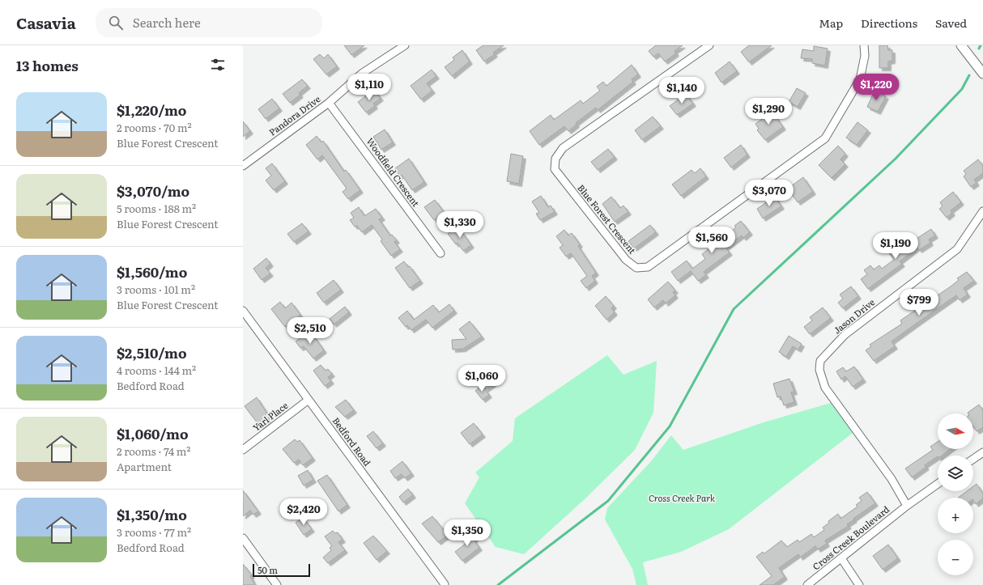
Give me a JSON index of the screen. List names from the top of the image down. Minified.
{"streets":{"street":["Pandora Drive","Woodfield Crescent","Blue Forest Crescent","Jason Drive","Yarl Place","Bedford Road","Cross Creek Boulevard"]},"crossings":[["Pandora Drive","Woodfield Crescent"],["Jason Drive","Cross Creek Boulevard"],["Yarl Place","Bedford Road"]],"parks":["Cross Creek Park"],"scale_bar":"50 m","north":"right","page":{"header":"Casavia","search":"Search here","nav":["Map","Directions","Saved"],"heading":"13 homes","price":["$1,110","$1,220","$1,140","$1,290","$3,070","$1,330","$1,560","$1,190","$799","$2,510","$1,060","$2,420","$1,350"],"list":[{"name":"$1,220/mo","note":"2 rooms · 70 m² · Blue Forest Crescent"},{"name":"$3,070/mo","note":"5 rooms · 188 m² · Blue Forest Crescent"},{"name":"$1,560/mo","note":"3 rooms · 101 m² · Blue Forest Crescent"},{"name":"$2,510/mo","note":"4 rooms · 144 m² · Bedford Road"},{"name":"$1,060/mo","note":"2 rooms · 74 m² · Apartment"},{"name":"$1,350/mo","note":"3 rooms · 77 m² · Bedford Road"}],"map_buttons":["+","−"],"scale":"50 m"}}
